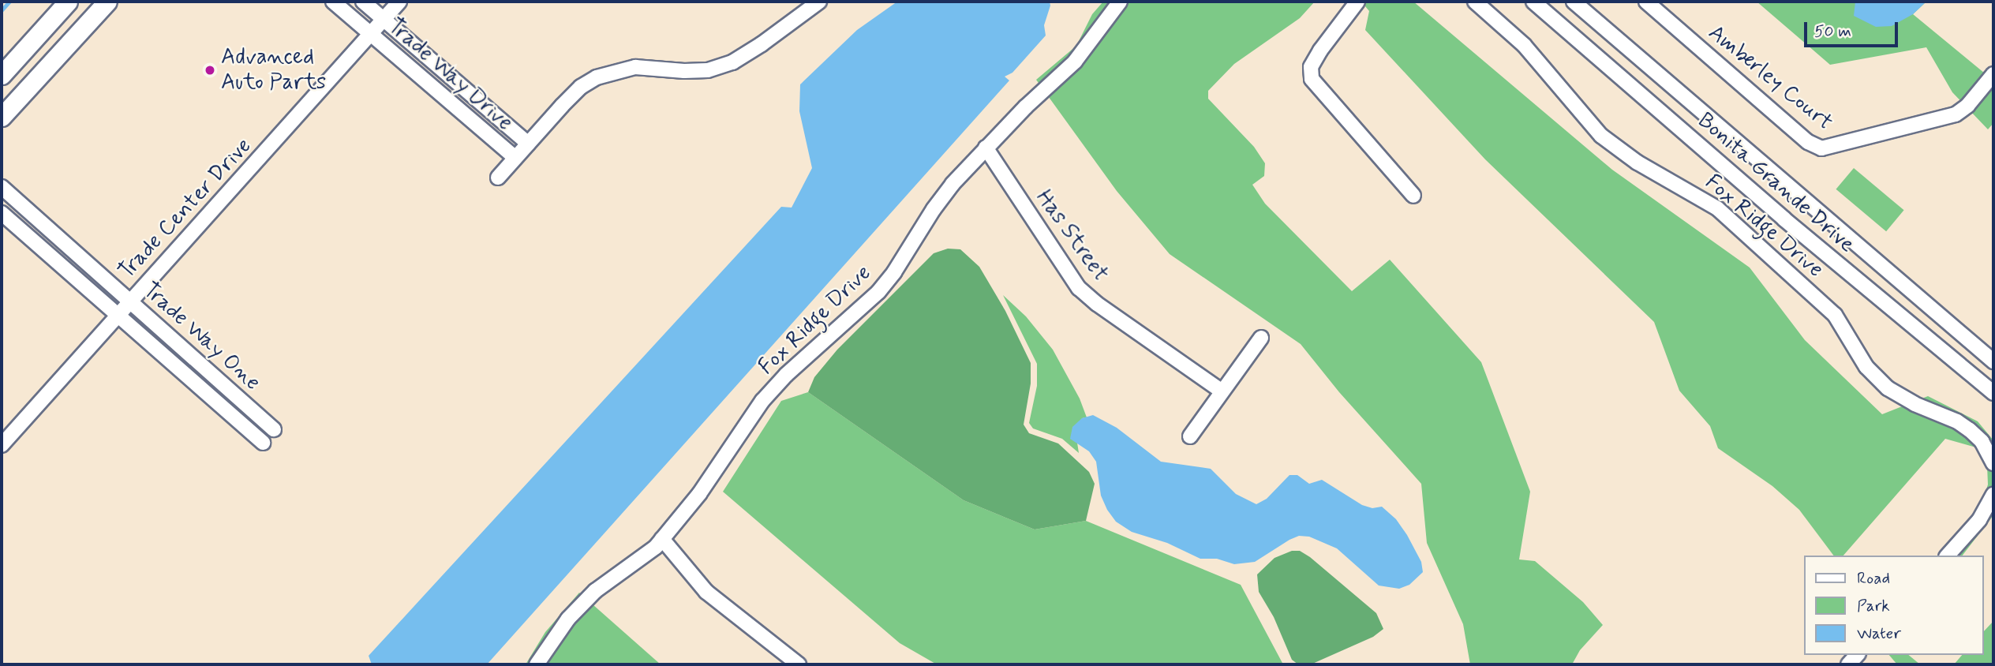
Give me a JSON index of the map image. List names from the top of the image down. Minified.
{"streets":{"street":["Trade Way Drive","Amberley Court","Bonita Grande Drive","Trade Center Drive","Fox Ridge Drive","Has Street","Trade Way One"]},"crossings":[["Trade Way Drive","Trade Center Drive"],["Trade Center Drive","Trade Way One"],["Fox Ridge Drive","Has Street"]],"places":["Advanced Auto Parts"],"legend":["Road","Park","Water"],"scale_bar":"50 m"}
